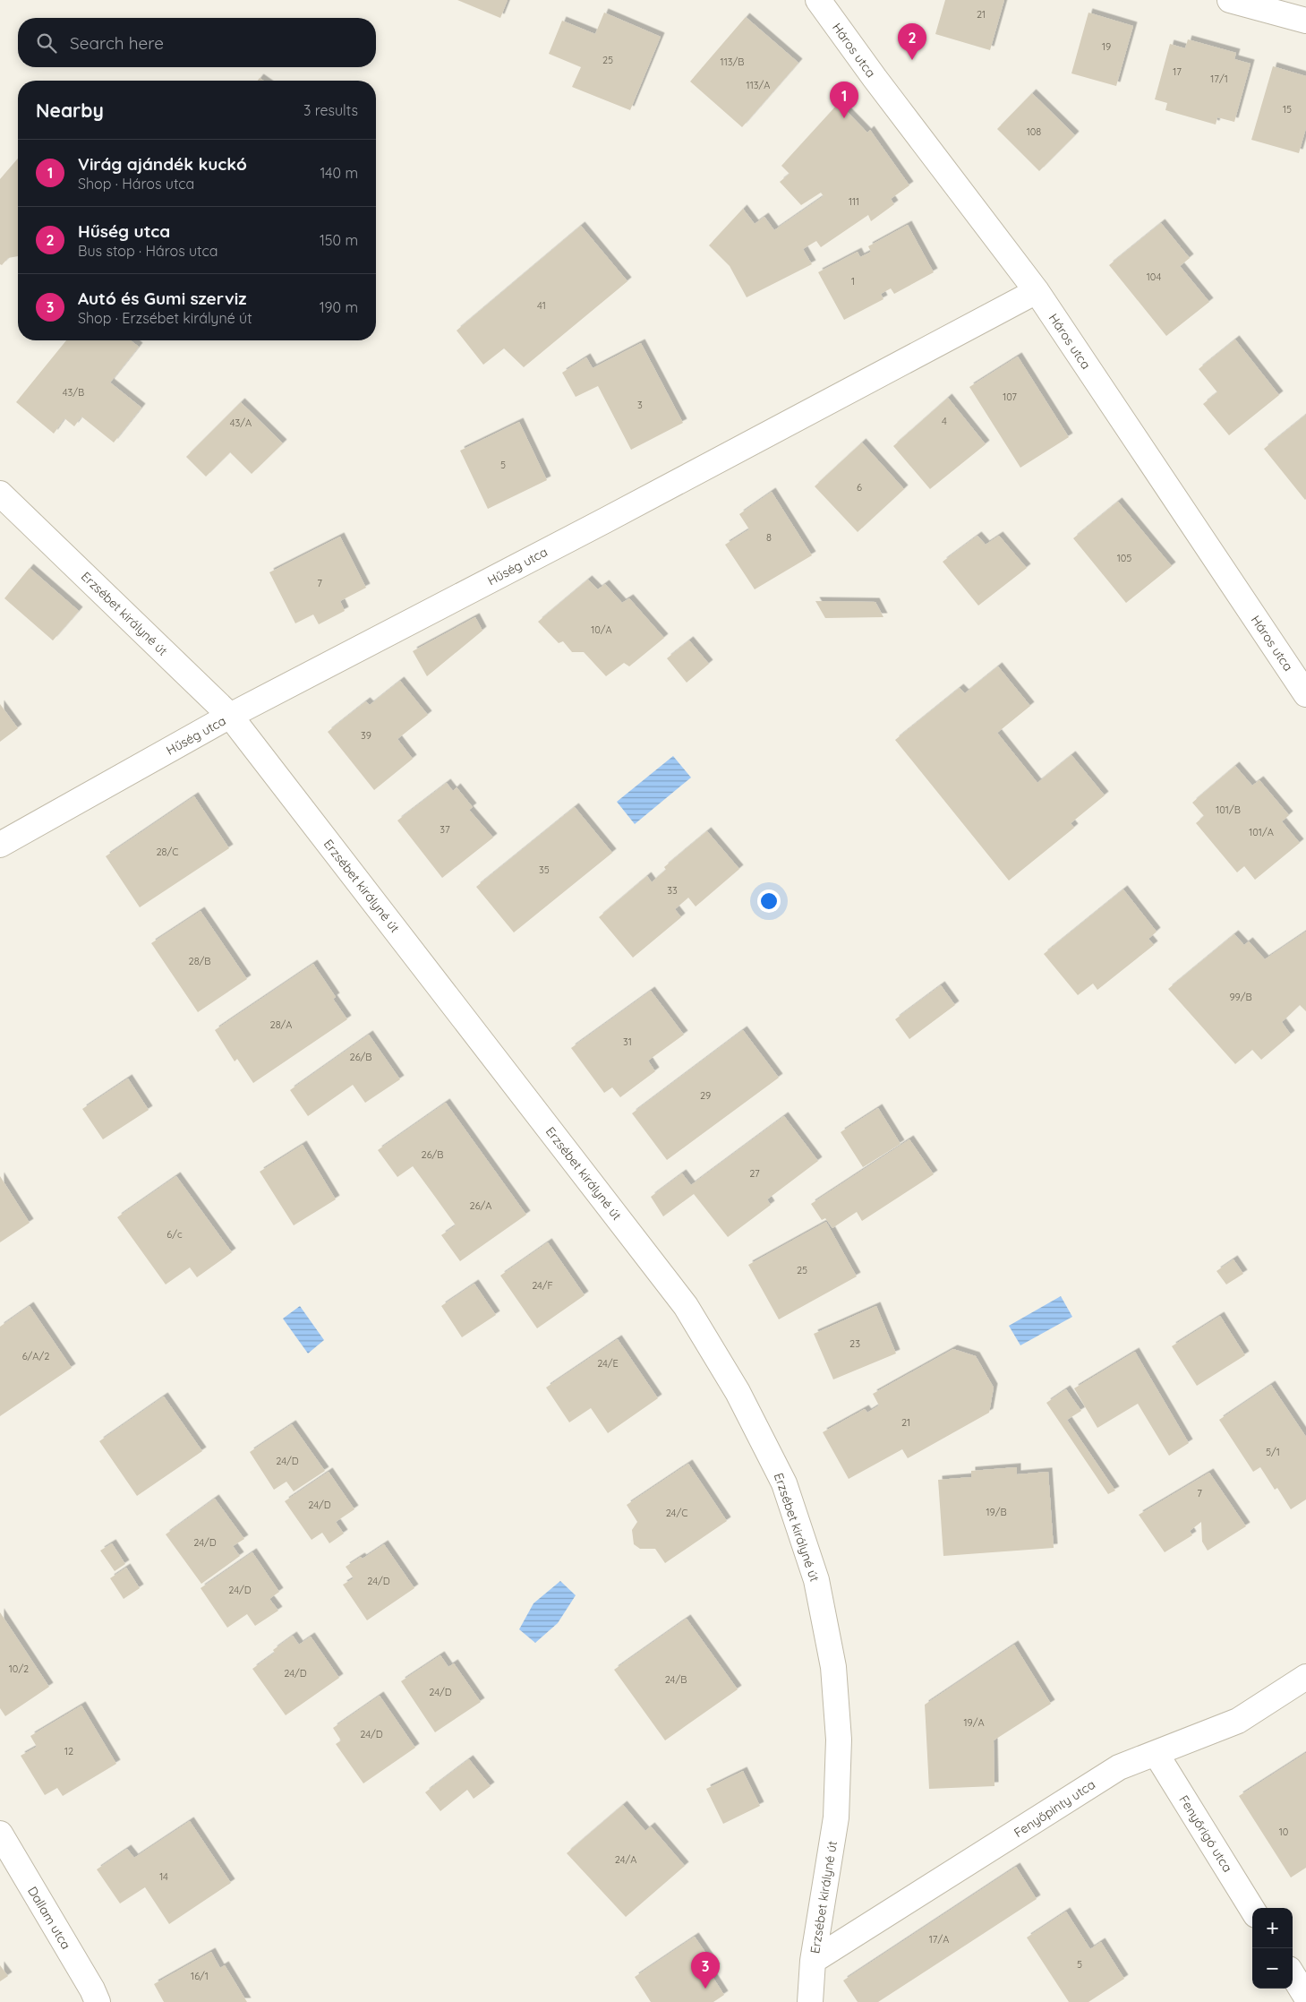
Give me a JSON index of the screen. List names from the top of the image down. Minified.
{"streets":{"street":["Háros utca","Hűség utca","Erzsébet királyné út","Fenyőpinty utca","Fenyőrigó utca","Dallam utca"]},"crossings":[["Háros utca","Hűség utca"],["Hűség utca","Erzsébet királyné út"],["Erzsébet királyné út","Fenyőpinty utca"],["Fenyőpinty utca","Fenyőrigó utca"]],"house_numbers":["21","19","25","113/B","17","17/1","113/A","15","108","111","104","1","41","43/B","107","3","4","43/A","5","6","8","105","7","10/A","39","101/B","37","101/A","28/C","35","33","28/B","99/B","28/A","31","26/B","29","26/B","27","26/A","6/c","25","24/F","23","6/A/2","24/E","21","5/1","24/D","7","24/D","19/B","24/C","24/D","24/D","24/D","10/2","24/D","24/B","24/D","19/A","24/D","12","10","24/A","14","17/A","5","16/1"],"page":{"search":"Search here","pins":["2","1","3"],"heading":["Nearby","3 results"],"list":[{"mark":"1","name":"Virág ajándék kuckó","note":"Shop · Háros utca","value":"140 m"},{"mark":"2","name":"Hűség utca","note":"Bus stop · Háros utca","value":"150 m"},{"mark":"3","name":"Autó és Gumi szerviz","note":"Shop · Erzsébet királyné út","value":"190 m"}],"map_buttons":["+","−"]}}
